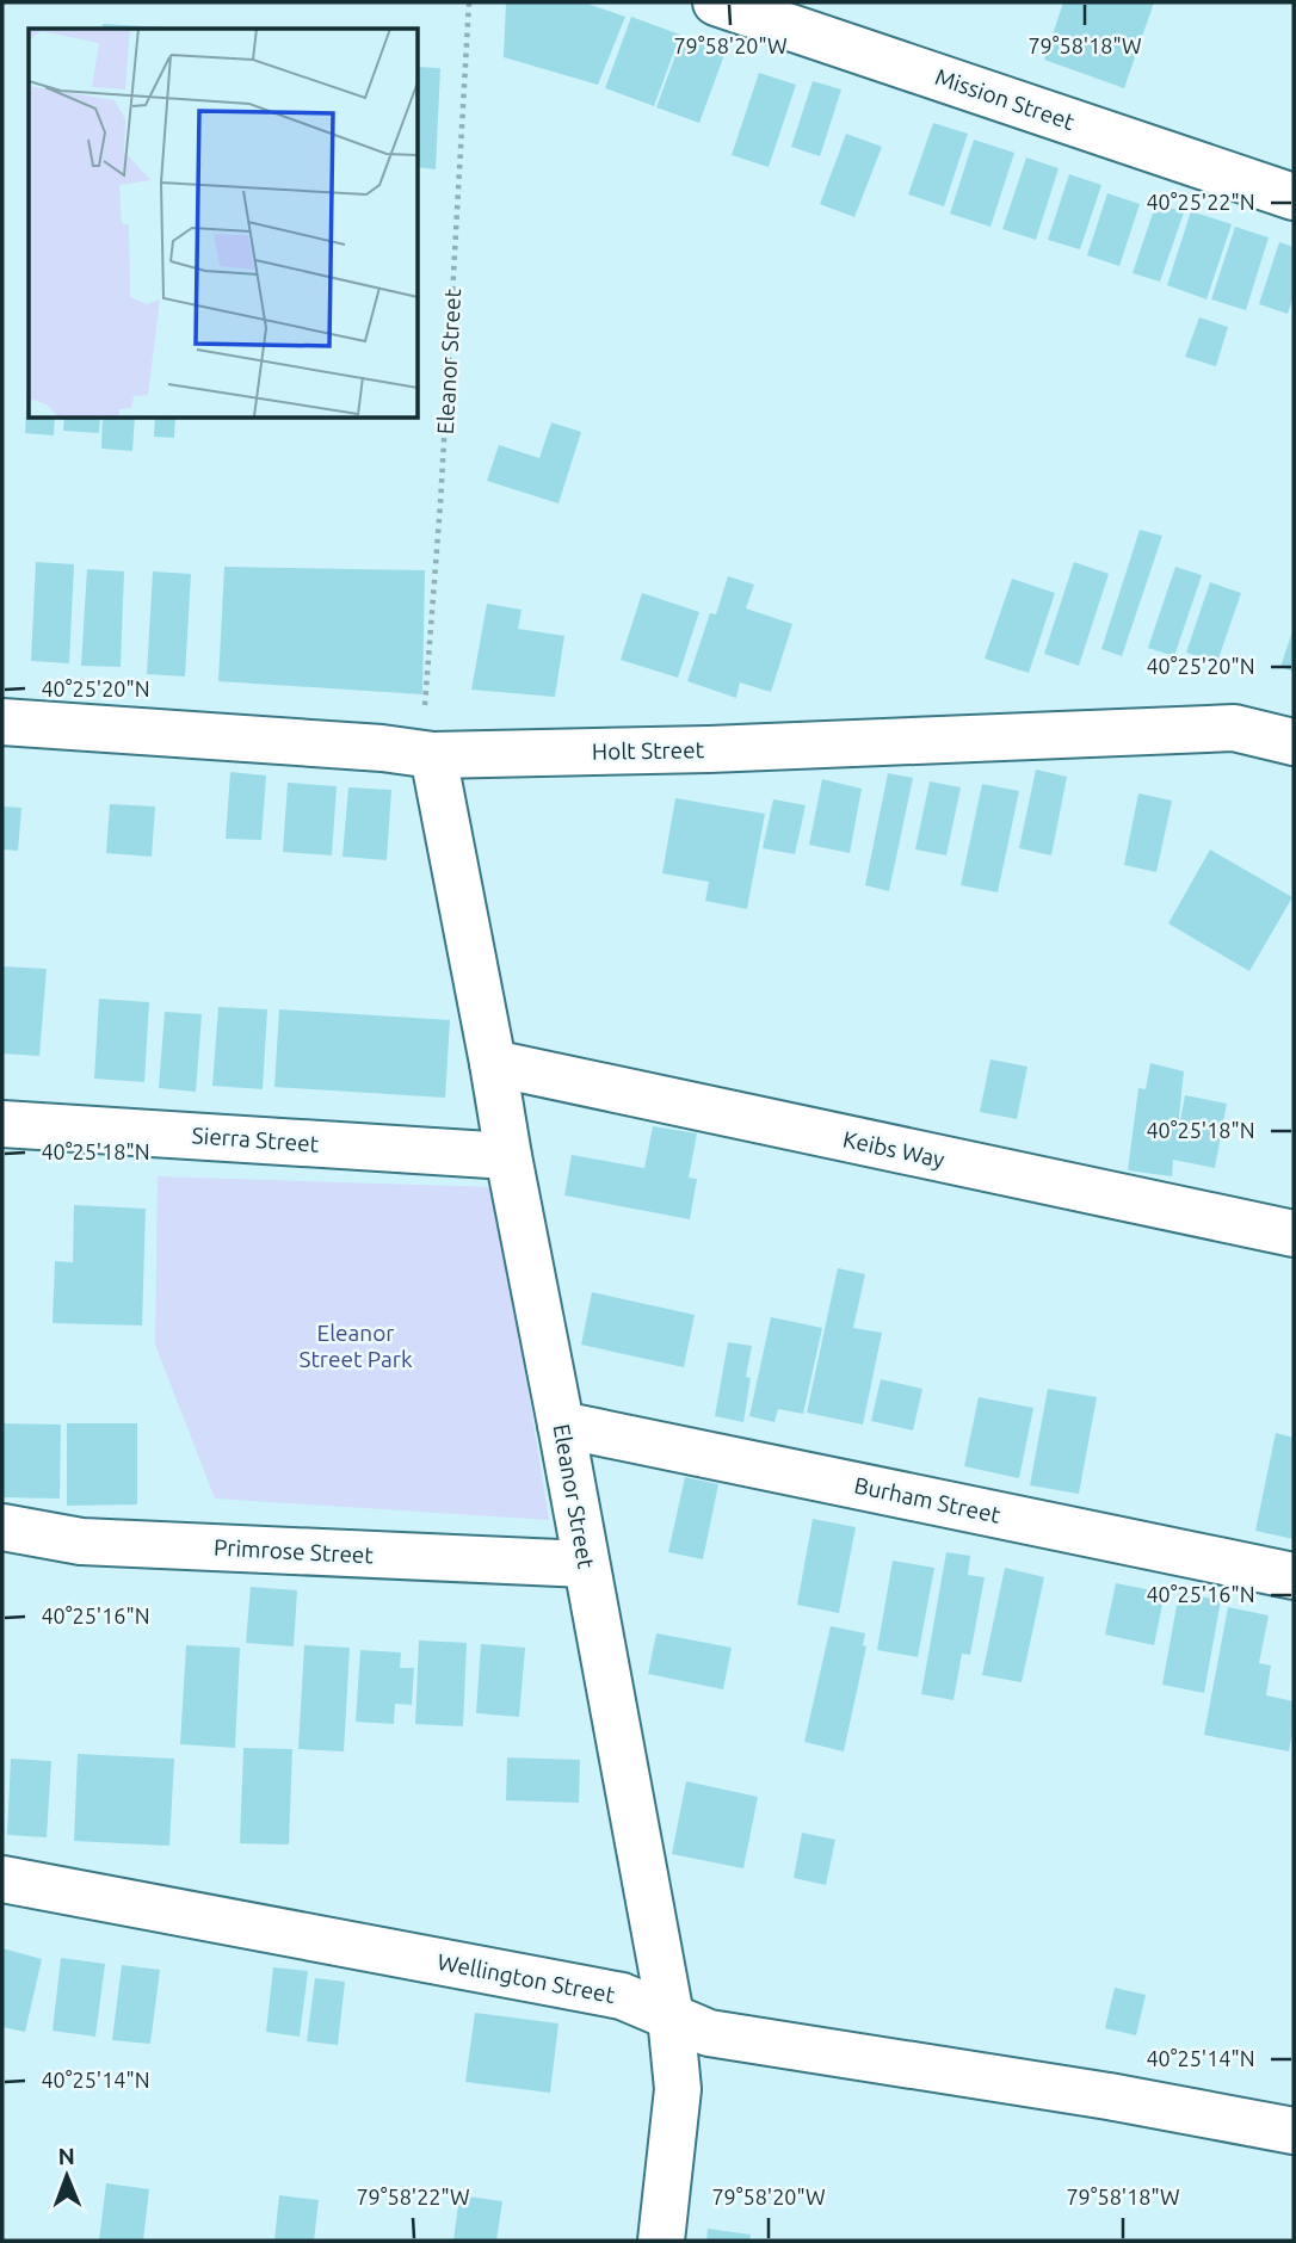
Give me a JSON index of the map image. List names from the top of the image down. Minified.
{"streets":{"street":["Mission Street","Eleanor Street","Holt Street","Sierra Street","Keibs Way","Burham Street","Primrose Street","Wellington Street"]},"crossings":[["Eleanor Street","Holt Street"],["Eleanor Street","Sierra Street"],["Eleanor Street","Keibs Way"],["Eleanor Street","Burham Street"],["Eleanor Street","Primrose Street"],["Eleanor Street","Wellington Street"]],"parks":["Eleanor Street Park"],"north":"top","coordinates":["79°58'20\"W","79°58'18\"W","40°25'22\"N","40°25'20\"N","40°25'18\"N","40°25'16\"N","40°25'14\"N","79°58'22\"W"]}
